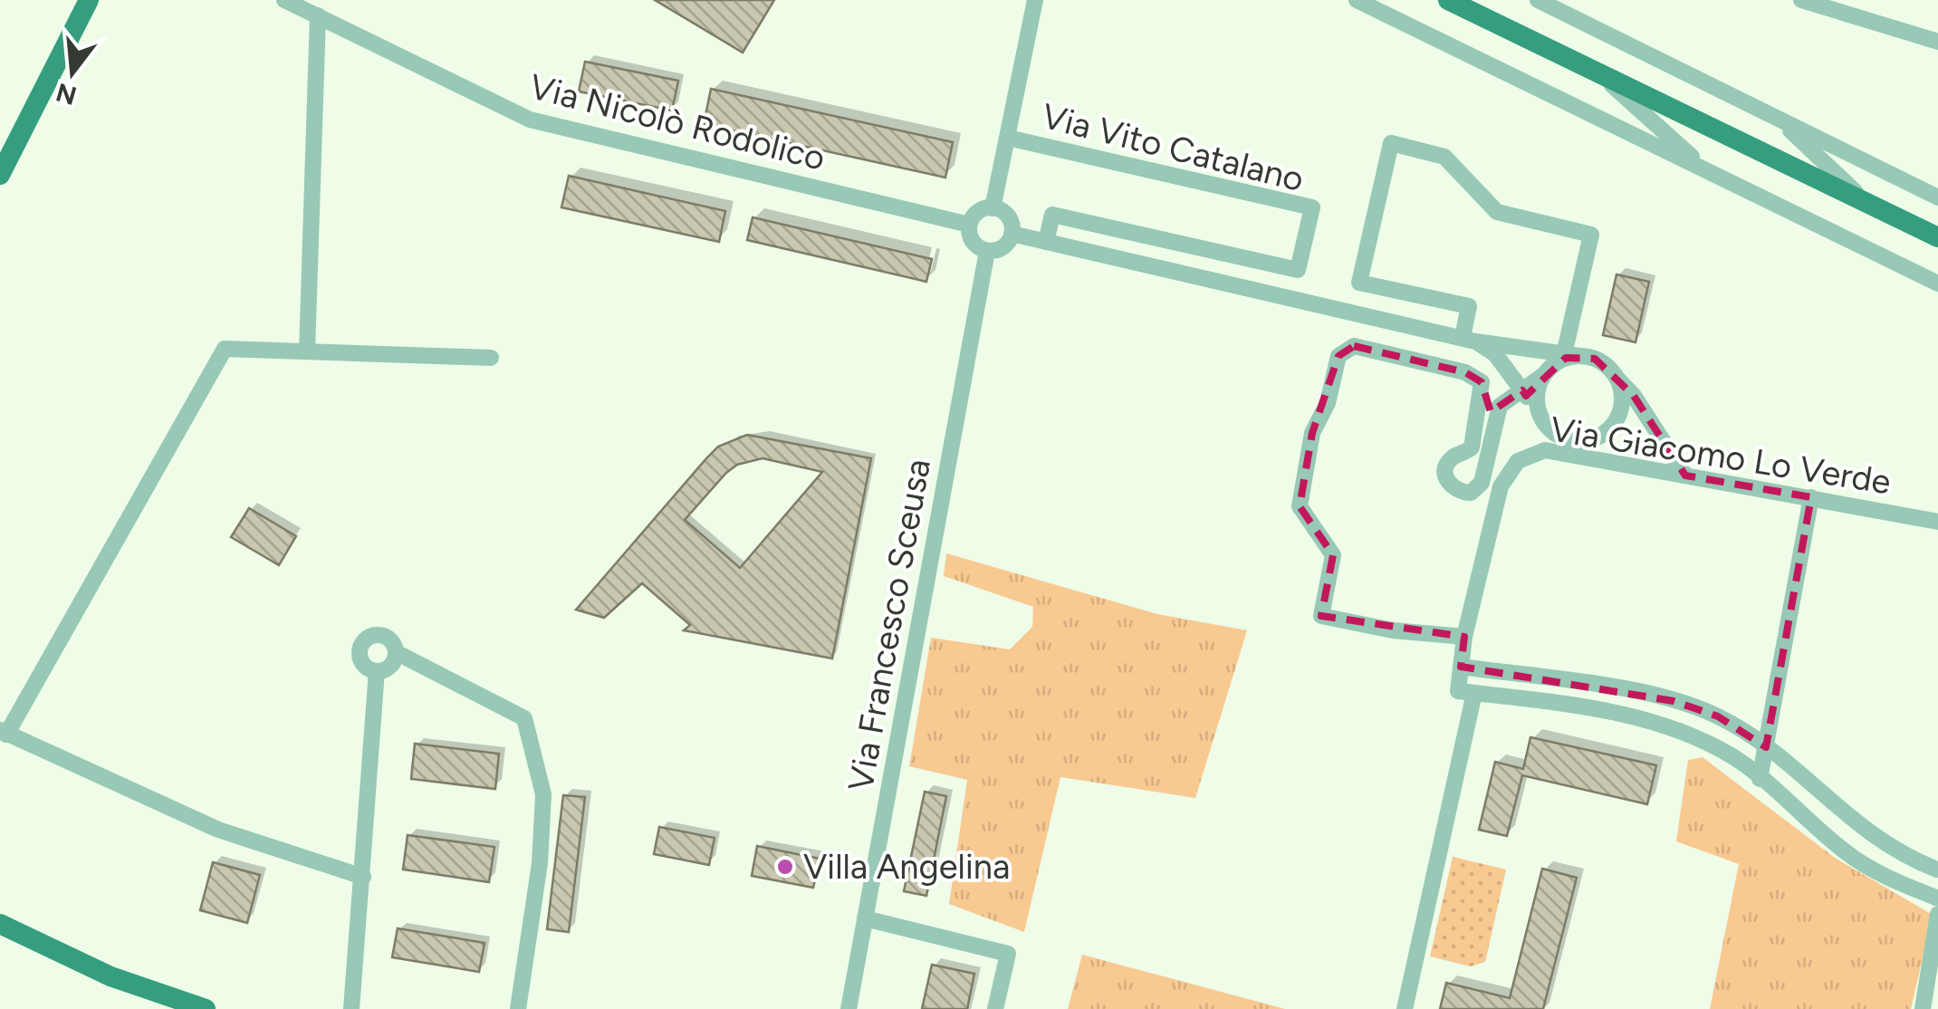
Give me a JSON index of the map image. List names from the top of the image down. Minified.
{"streets":{"street":["Via Nicolò Rodolico","Via Vito Catalano","Via Giacomo Lo Verde","Via Francesco Sceusa"]},"crossings":[["Via Nicolò Rodolico","Via Francesco Sceusa"]],"places":["Villa Angelina"],"north":"bottom"}
